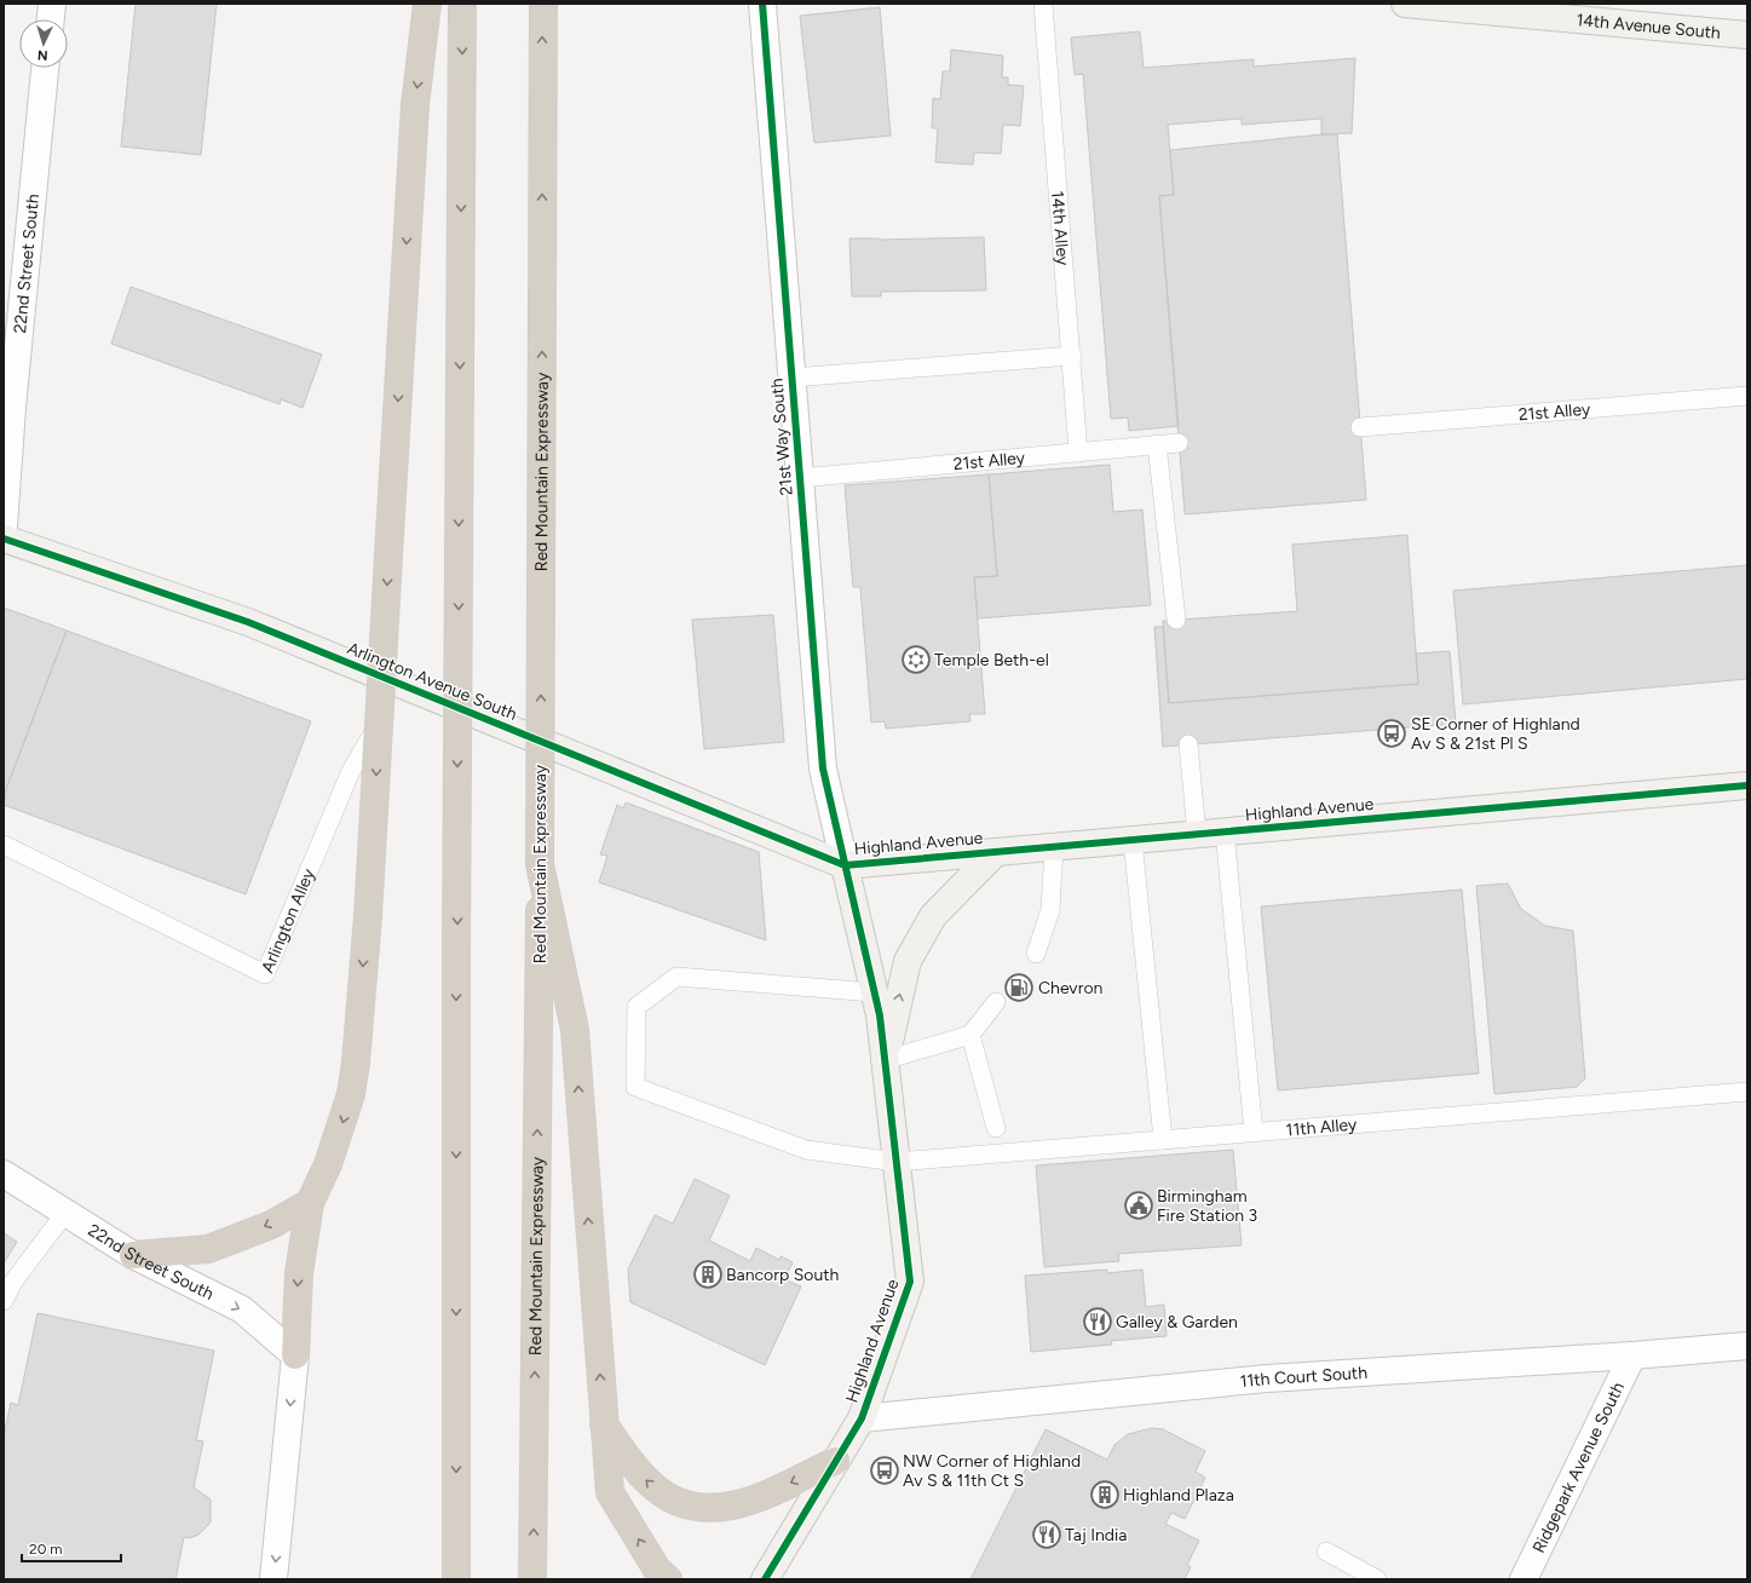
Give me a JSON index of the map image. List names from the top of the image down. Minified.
{"streets":{"highway":["Red Mountain Expressway"],"street":["14th Avenue South","22nd Street South","21st Way South","Arlington Avenue South","Highland Avenue","11th Court South","Ridgepark Avenue South"],"lane":["14th Alley","21st Alley","Arlington Alley","11th Alley"]},"crossings":[["14th Alley","21st Alley"],["21st Alley","21st Way South"],["21st Way South","Arlington Avenue South"],["21st Way South","Highland Avenue"],["Arlington Avenue South","Highland Avenue"],["Arlington Avenue South","Arlington Alley"],["Highland Avenue","11th Alley"],["Highland Avenue","11th Court South"],["11th Court South","Ridgepark Avenue South"]],"places":{"synagogue":["Temple Beth-el"],"bus stop":["SE Corner of Highland Av S & 21st Pl S","NW Corner of Highland Av S & 11th Ct S"],"fuel station":["Chevron"],"public building":["Birmingham Fire Station 3"],"building":["Bancorp South","Highland Plaza"],"restaurant":["Galley & Garden","Taj India"]},"scale_bar":"20 m","north":"bottom"}
